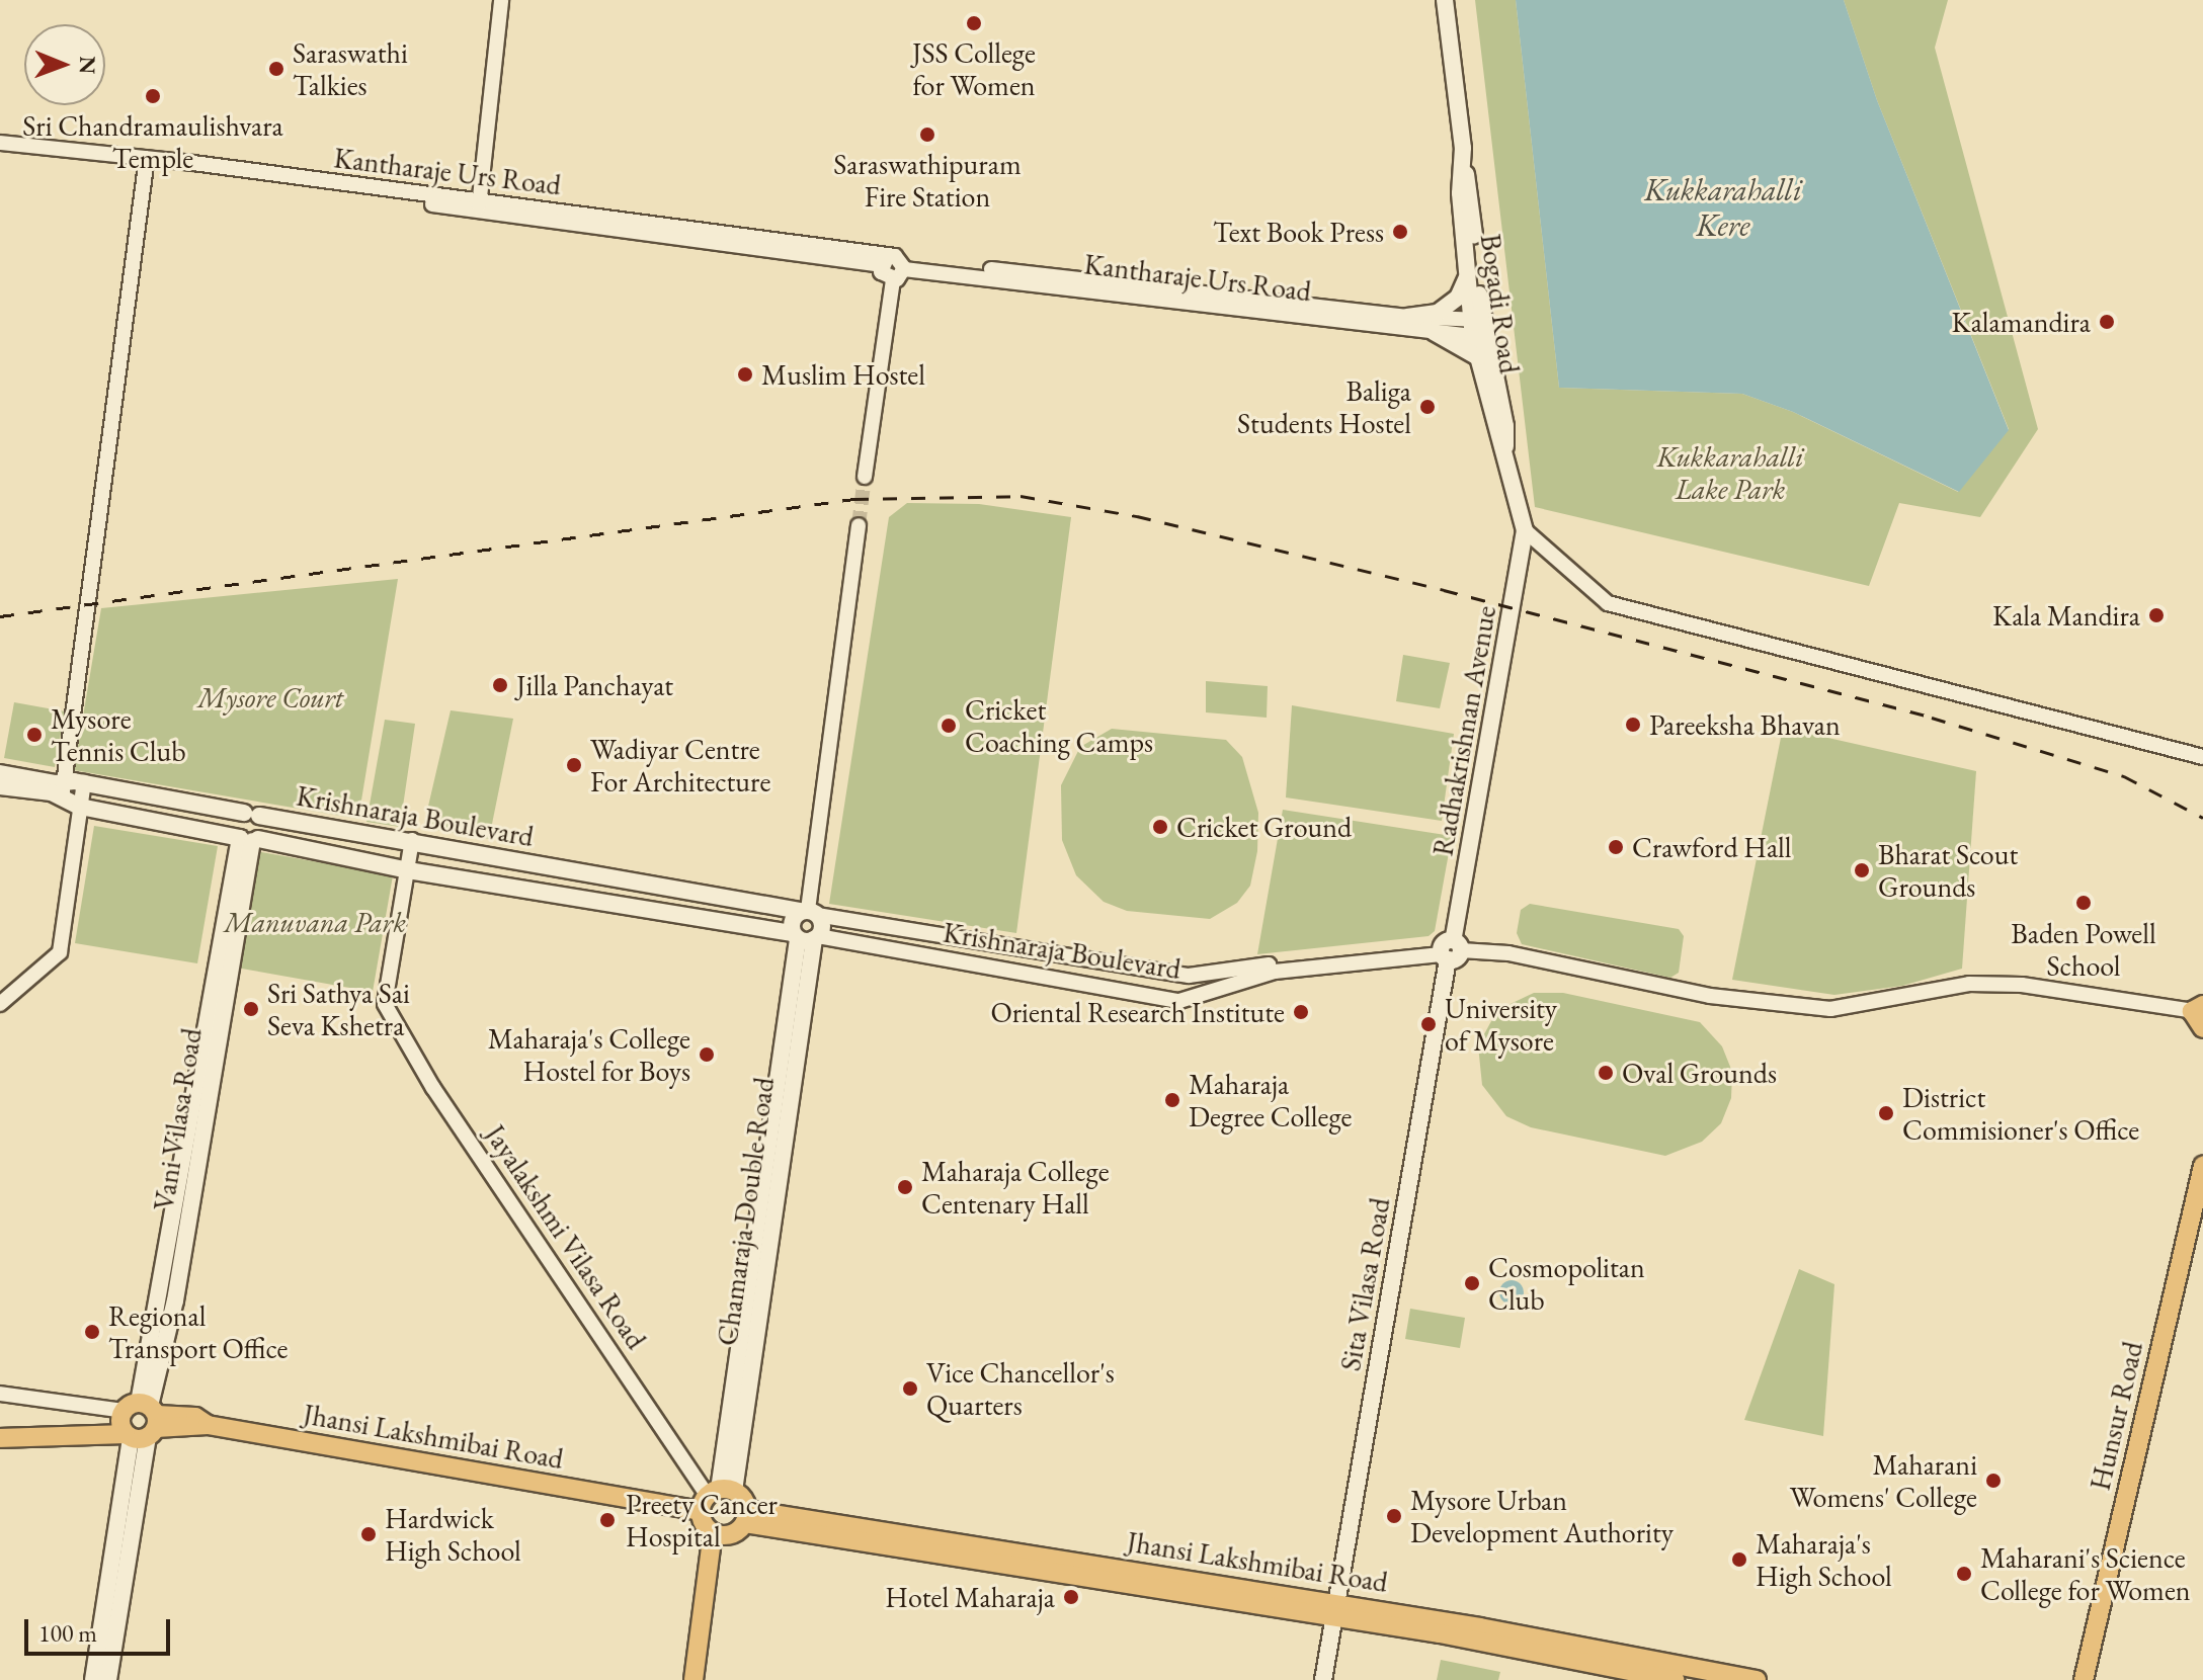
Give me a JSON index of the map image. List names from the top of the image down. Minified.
{"streets":{"main road":["Bogadi Road","Radhakrishnan Avenue","Krishnaraja Boulevard","Vani Vilasa Road","Chamaraja Double Road","Sita Vilasa Road","Hunsur Road","Jhansi Lakshmibai Road"],"street":["Kantharaje Urs Road","Jayalakshmi Vilasa Road"]},"crossings":[["Kantharaje Urs Road","Bogadi Road"],["Bogadi Road","Radhakrishnan Avenue"],["Radhakrishnan Avenue","Krishnaraja Boulevard"],["Radhakrishnan Avenue","Sita Vilasa Road"],["Krishnaraja Boulevard","Vani Vilasa Road"],["Krishnaraja Boulevard","Chamaraja Double Road"],["Krishnaraja Boulevard","Jayalakshmi Vilasa Road"],["Krishnaraja Boulevard","Sita Vilasa Road"],["Vani Vilasa Road","Jhansi Lakshmibai Road"],["Chamaraja Double Road","Jayalakshmi Vilasa Road"],["Chamaraja Double Road","Jhansi Lakshmibai Road"],["Jayalakshmi Vilasa Road","Jhansi Lakshmibai Road"],["Sita Vilasa Road","Jhansi Lakshmibai Road"]],"water":["Kukkarahalli Kere"],"parks":["Kukkarahalli Lake Park","Mysore Court","Manuvana Park"],"places":["JSS College for Women","Saraswathi Talkies","Sri Chandramaulishvara Temple","Saraswathipuram Fire Station","Text Book Press","Kalamandira","Muslim Hostel","Baliga Students Hostel","Kala Mandira","Jilla Panchayat","Pareeksha Bhavan","Cricket Coaching Camps","Mysore Tennis Club","Wadiyar Centre For Architecture","Cricket Ground","Crawford Hall","Bharat Scout Grounds","Baden Powell School","Sri Sathya Sai Seva Kshetra","Oriental Research Institute","University of Mysore","Maharaja's College Hostel for Boys","Oval Grounds","Maharaja Degree College","District Commisioner's Office","Maharaja College Centenary Hall","Cosmopolitan Club","Regional Transport Office","Vice Chancellor's Quarters","Maharani Womens' College","Mysore Urban Development Authority","Preety Cancer Hospital","Hardwick High School","Maharaja's High School","Maharani's Science College for Women","Hotel Maharaja"],"scale_bar":"100 m","north":"right"}
